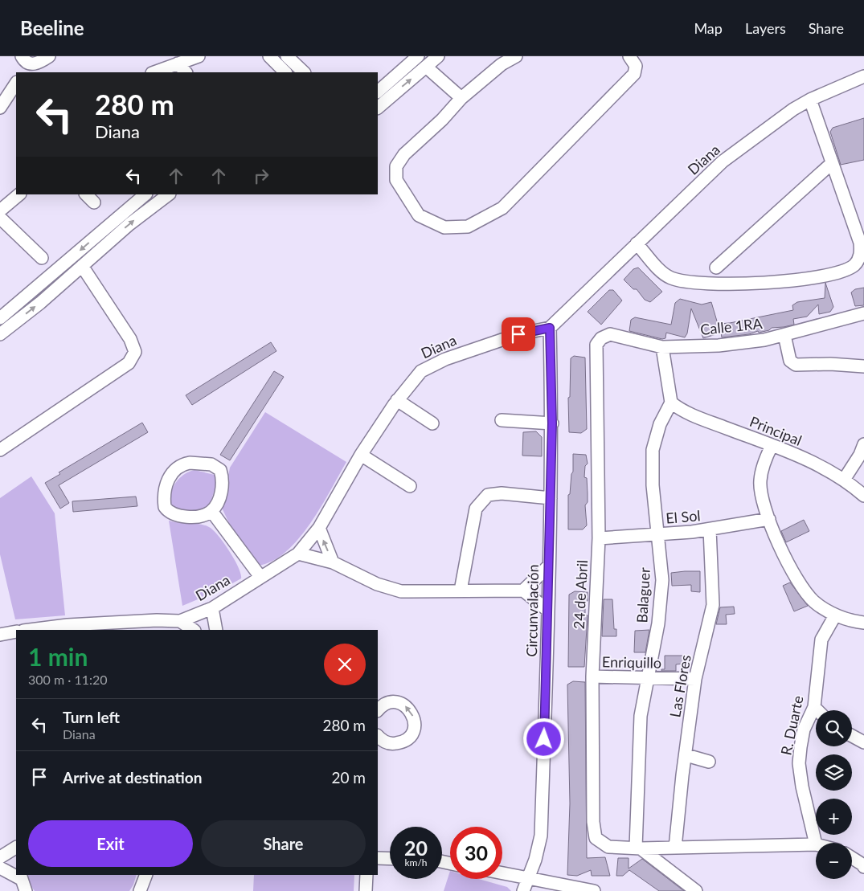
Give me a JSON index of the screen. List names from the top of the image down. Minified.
{"streets":{"street":["Diana","Calle 1RA","Principal","El Sol","24 de Abril","Balaguer","Circunvalación","Enriquillo","Las Flores","R. Duarte"]},"crossings":[["Diana","Circunvalación"],["Calle 1RA","24 de Abril"],["Principal","Balaguer"],["El Sol","24 de Abril"],["El Sol","Balaguer"],["El Sol","Las Flores"],["24 de Abril","Balaguer"],["24 de Abril","Enriquillo"],["Balaguer","Enriquillo"],["Enriquillo","Las Flores"]],"page":{"header":"Beeline","nav":["Map","Layers","Share"],"turn":["280 m","Diana"],"heading":["1 min","300 m · 11:20"],"list":[{"name":"Turn left","note":"Diana","value":"280 m"},{"name":"Arrive at destination","value":"20 m"}],"map_buttons":["+","−"],"buttons":["Exit","Share"],"speed":"20 km/h","limit":"30"}}
